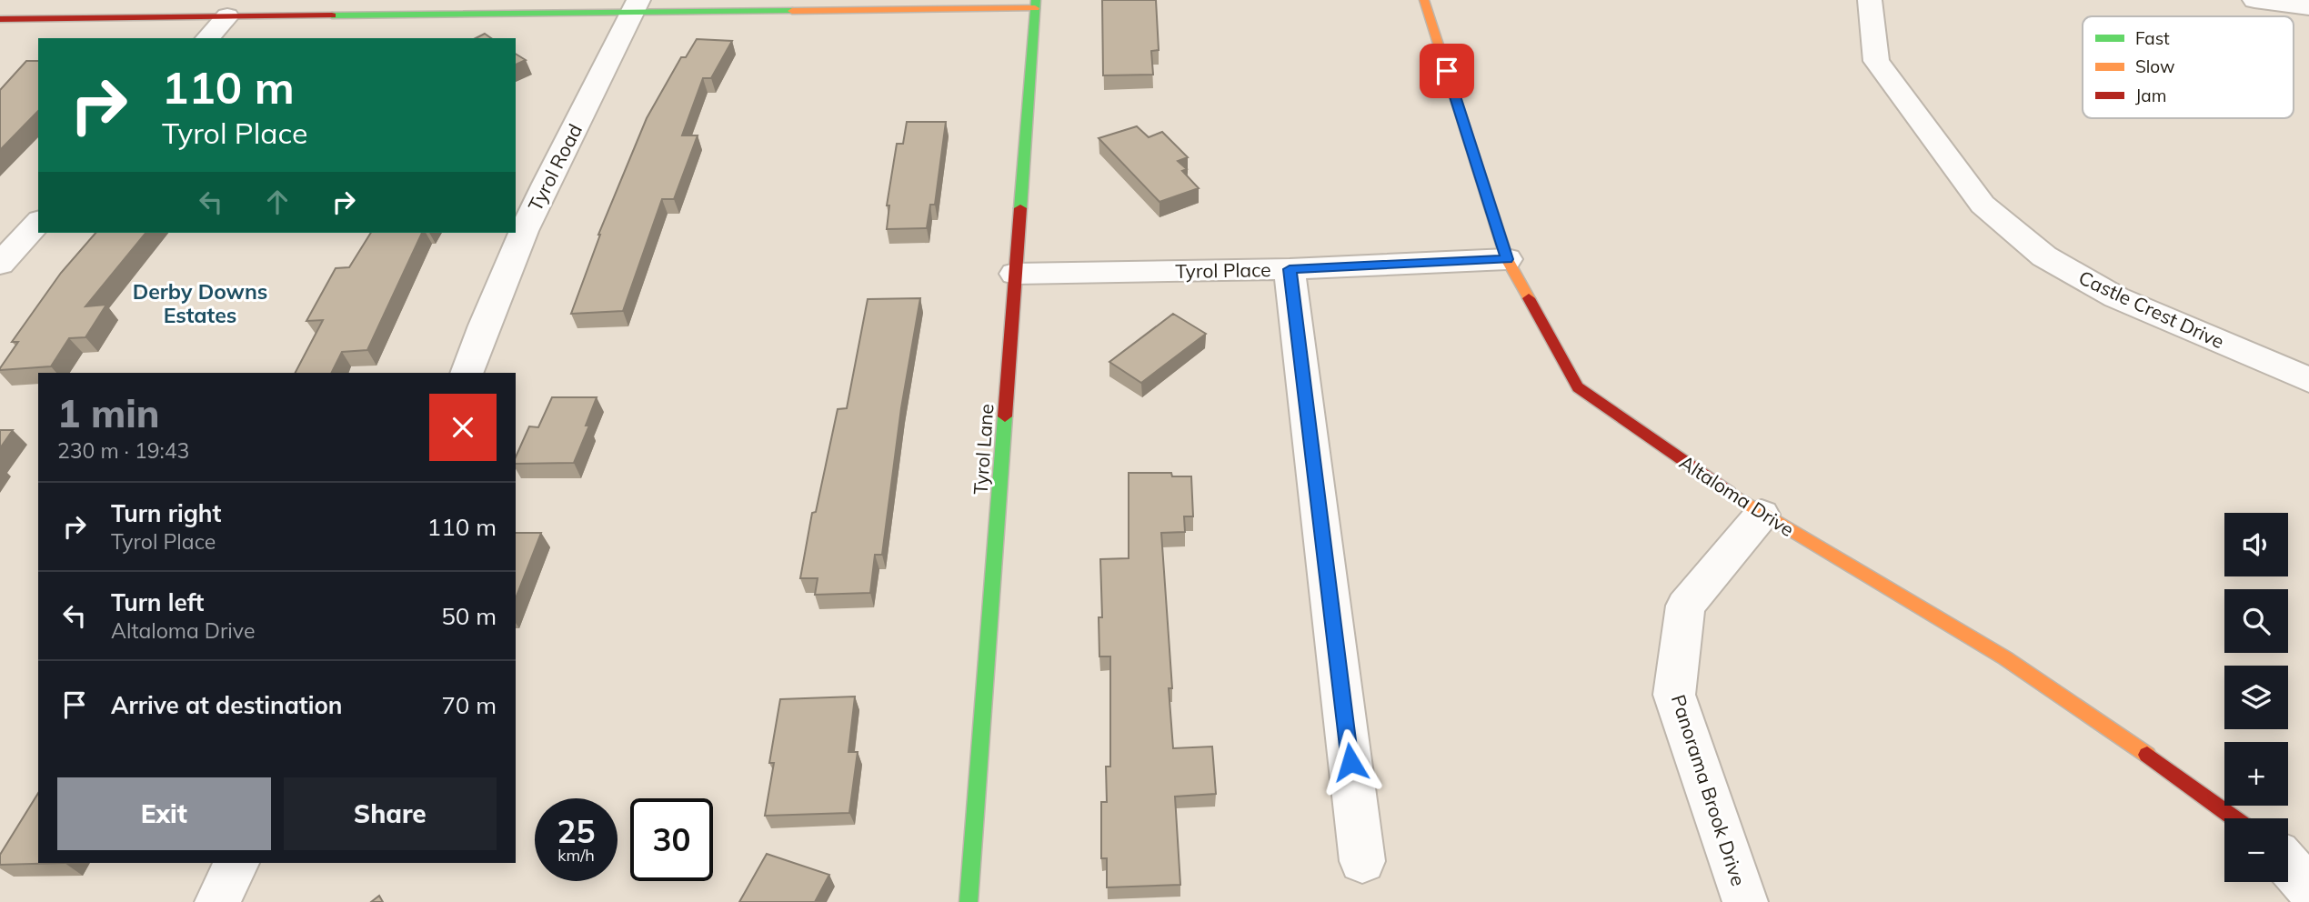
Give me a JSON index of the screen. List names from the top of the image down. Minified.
{"streets":{"street":["Tyrol Road","Tyrol Place","Castle Crest Drive","Tyrol Lane","Altaloma Drive","Panorama Brook Drive"]},"crossings":[["Tyrol Place","Tyrol Lane"],["Tyrol Place","Altaloma Drive"],["Altaloma Drive","Panorama Brook Drive"]],"districts":["Derby Downs Estates"],"legend":["Fast","Slow","Jam"],"page":{"turn":["110 m","Tyrol Place"],"heading":["1 min","230 m · 19:43"],"list":[{"name":"Turn right","note":"Tyrol Place","value":"110 m"},{"name":"Turn left","note":"Altaloma Drive","value":"50 m"},{"name":"Arrive at destination","value":"70 m"}],"map_buttons":["+","−"],"buttons":["Exit","Share"],"speed":"25 km/h","limit":"30"}}
